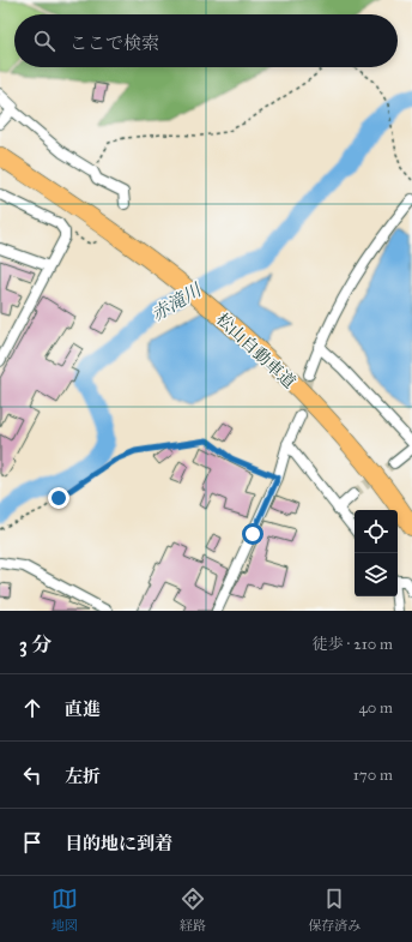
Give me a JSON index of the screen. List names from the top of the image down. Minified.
{"streets":{"highway":["松山自動車道"]},"water":["赤滝川"],"page":{"search":"ここで検索","heading":["3 分","徒歩 · 210 m"],"list":[["直進","40 m"],["左折","170 m"],"目的地に到着"],"nav":["地図","経路","保存済み"]}}
